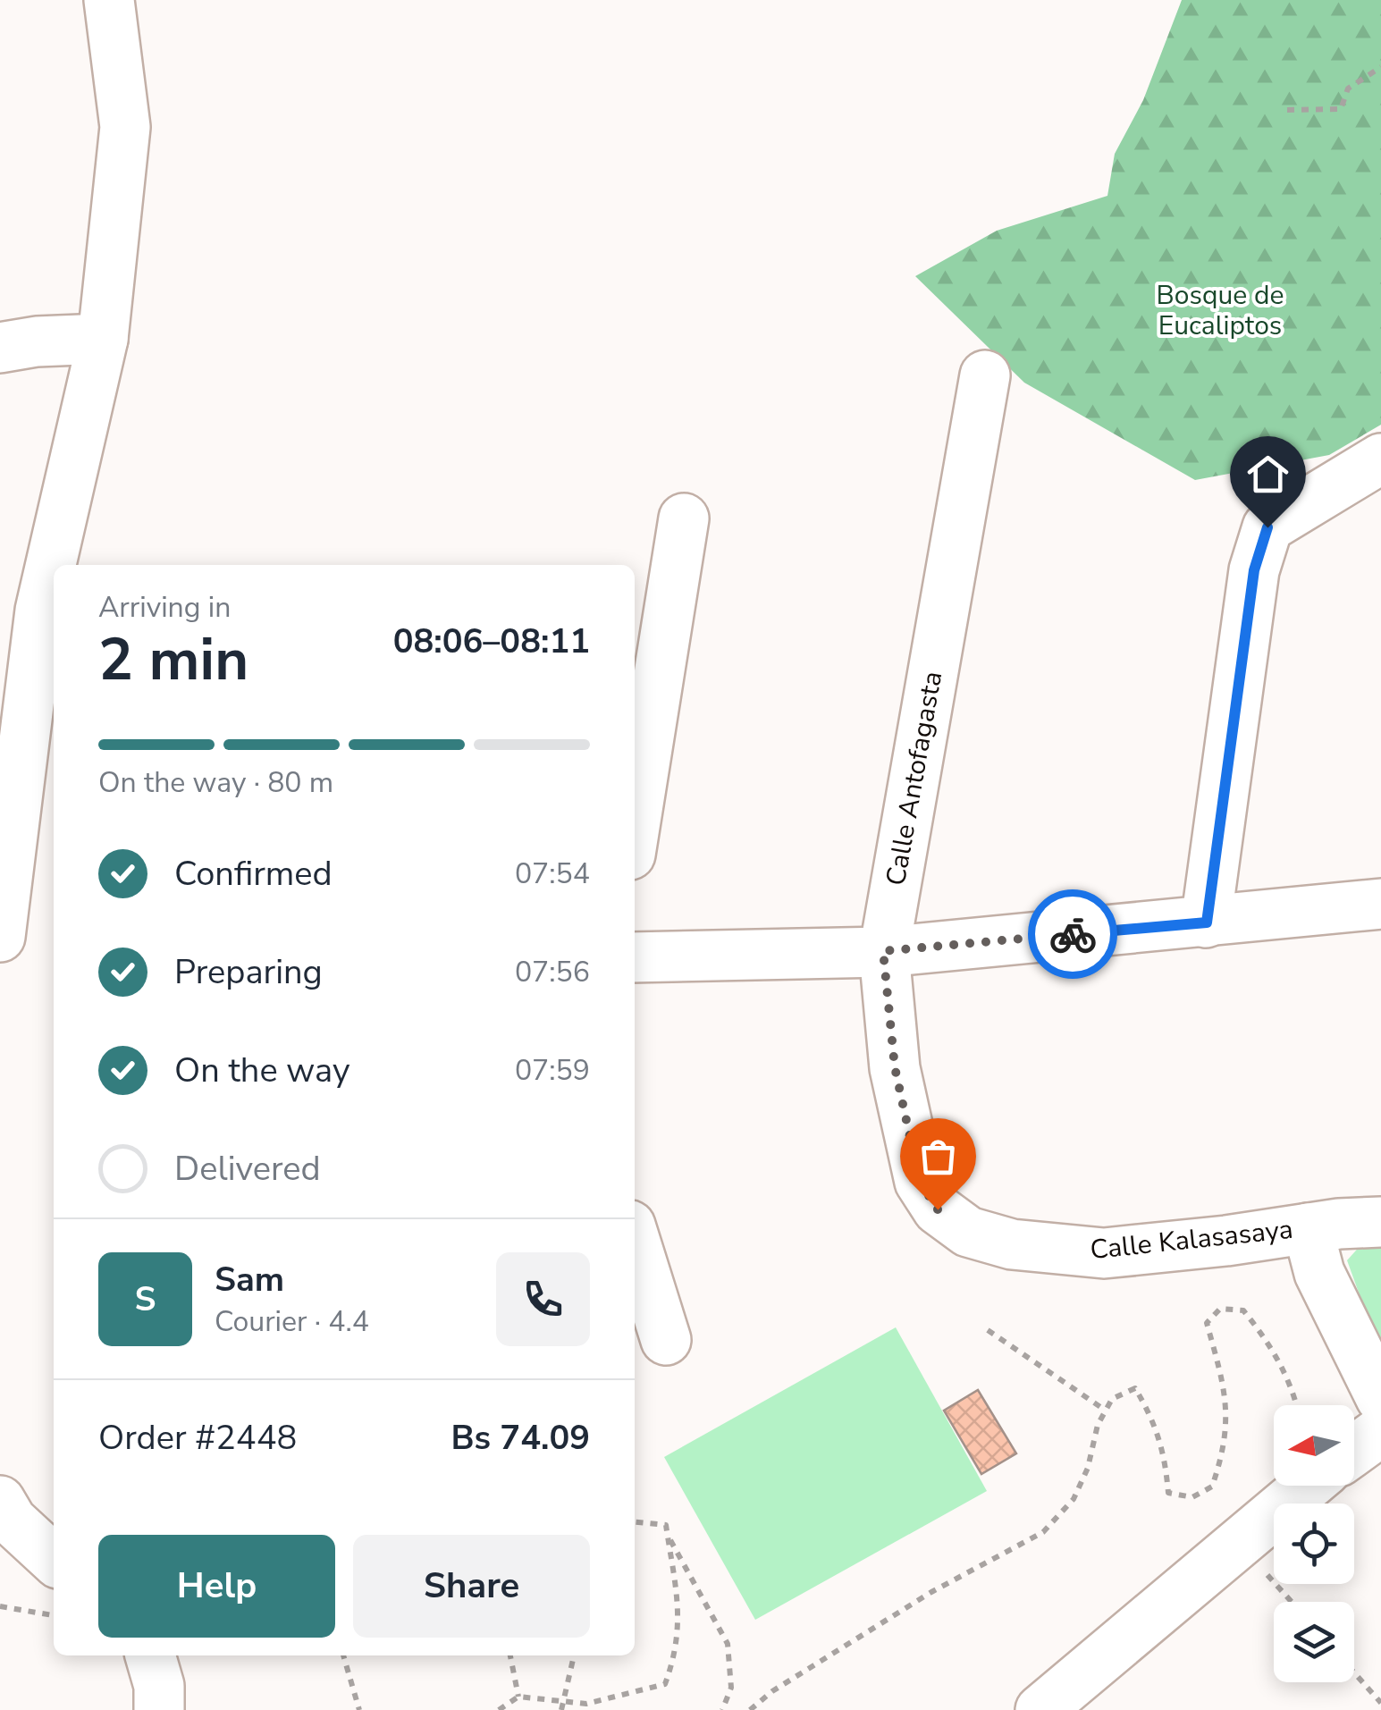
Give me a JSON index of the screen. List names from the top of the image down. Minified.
{"streets":{"street":["Calle Antofagasta","Calle Kalasasaya"]},"crossings":[["Calle Antofagasta","Calle Kalasasaya"]],"parks":["Bosque de Eucaliptos"],"north":"left","page":{"heading":["2 min","Arriving in","08:06–08:11"],"panel":["Sam","Courier · 4.4","Order #2448","Bs 74.09"],"bar":"On the way · 80 m","list":[["Confirmed","07:54"],["Preparing","07:56"],["On the way","07:59"],"Delivered"],"round":"S","buttons":["Help","Share"]}}
